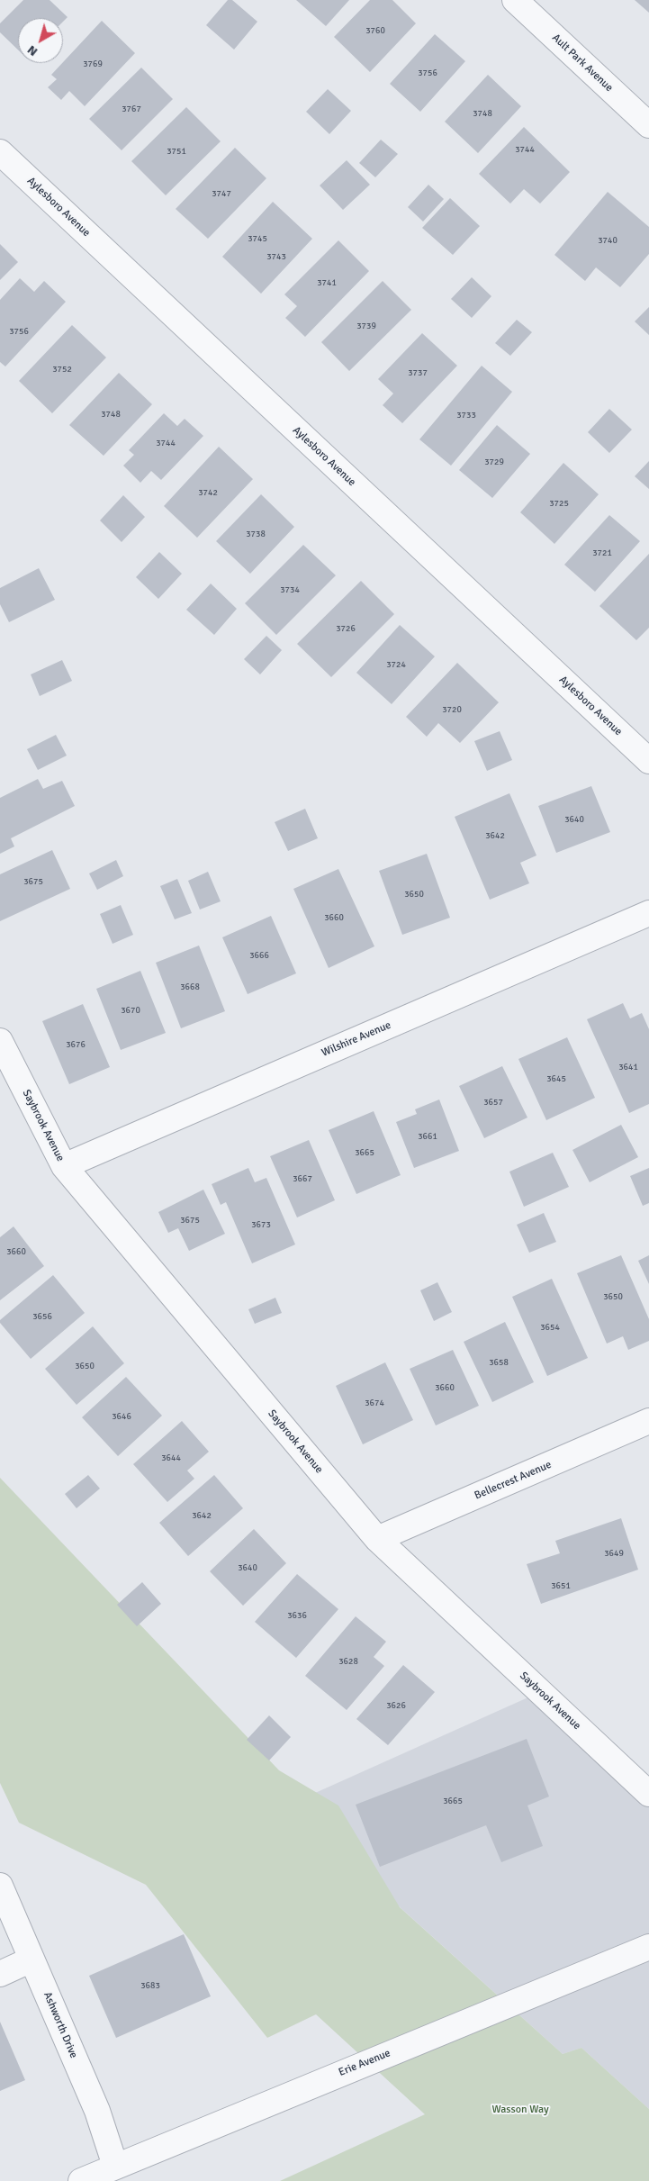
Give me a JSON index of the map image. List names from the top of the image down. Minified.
{"streets":{"street":["Ault Park Avenue","Aylesboro Avenue","Wilshire Avenue","Saybrook Avenue","Bellecrest Avenue","Ashworth Drive","Erie Avenue"]},"crossings":[["Wilshire Avenue","Saybrook Avenue"],["Saybrook Avenue","Bellecrest Avenue"],["Ashworth Drive","Erie Avenue"]],"parks":["Wasson Way"],"house_numbers":["3760","3769","3756","3767","3748","3744","3751","3747","3745","3740","3743","3741","3739","3756","3752","3737","3748","3733","3744","3729","3742","3725","3738","3721","3734","3726","3724","3720","3640","3642","3675","3650","3660","3666","3668","3670","3676","3641","3645","3657","3661","3665","3667","3675","3673","3660","3650","3656","3654","3658","3650","3660","3674","3646","3644","3642","3649","3640","3651","3636","3628","3626","3665","3683"],"north":"bottom left"}
